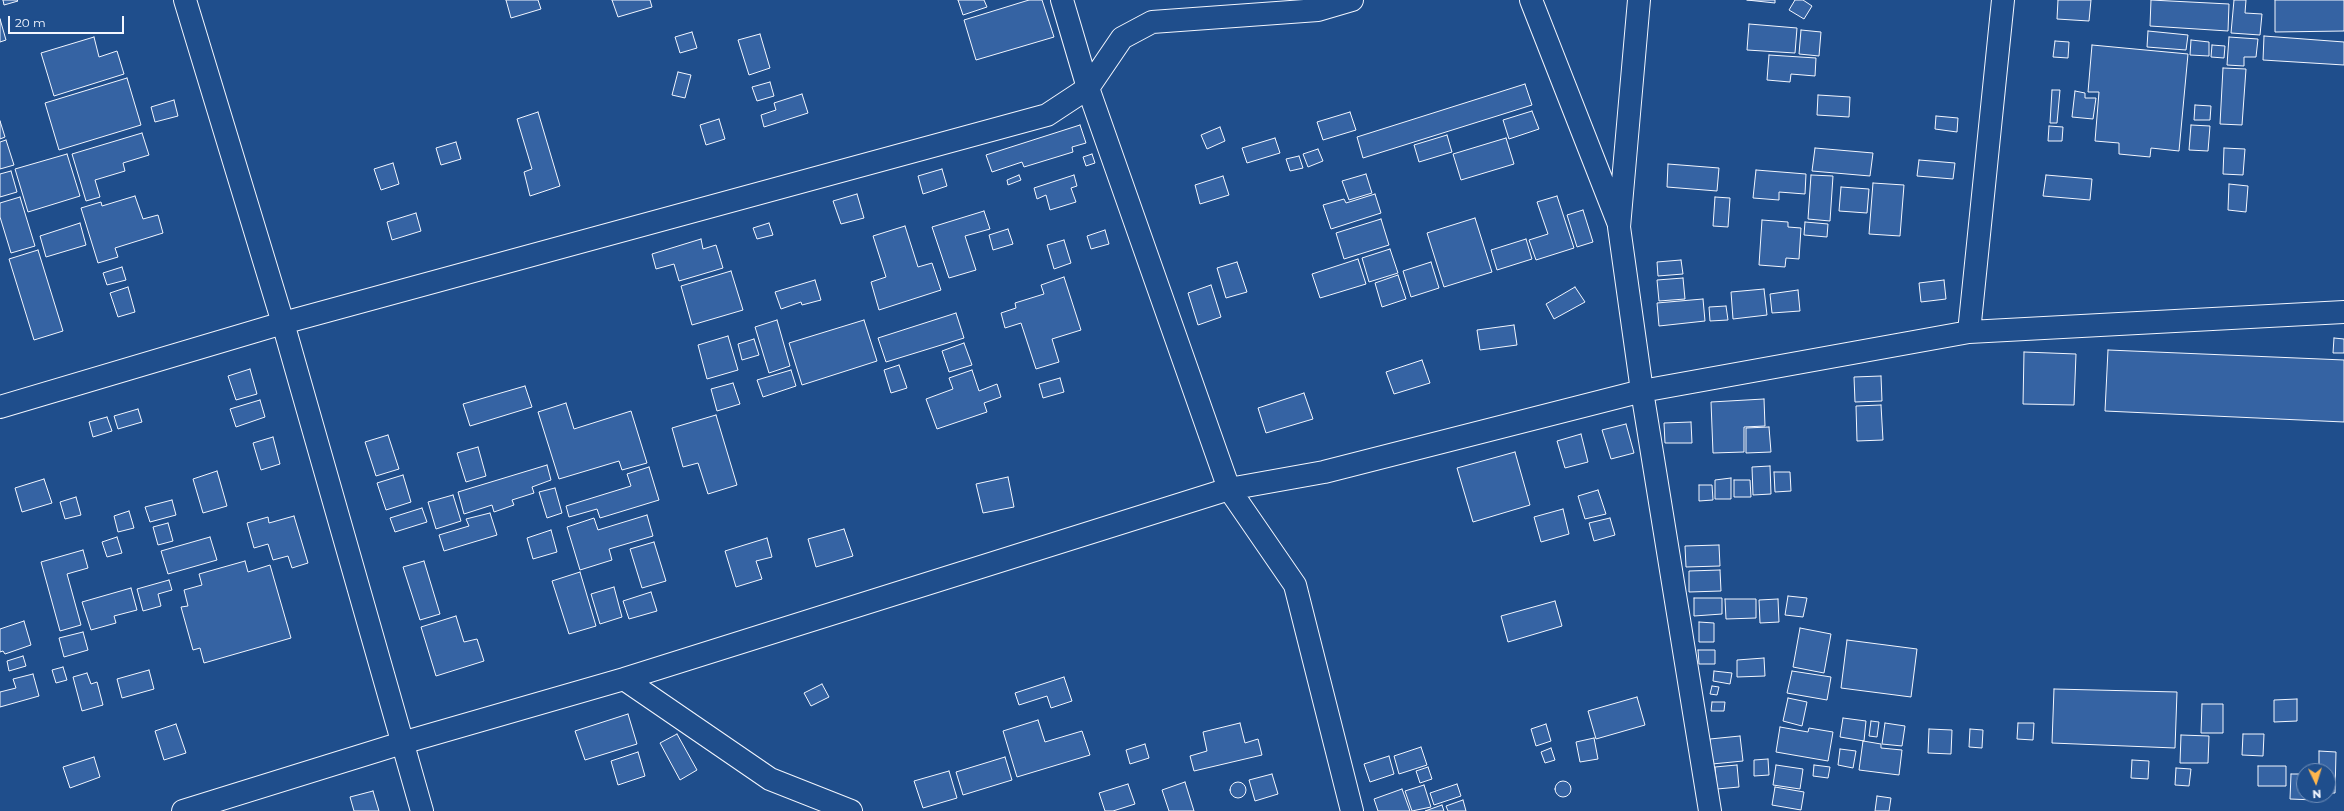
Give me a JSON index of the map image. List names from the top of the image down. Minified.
{"scale_bar":"20 m","north":"bottom"}
